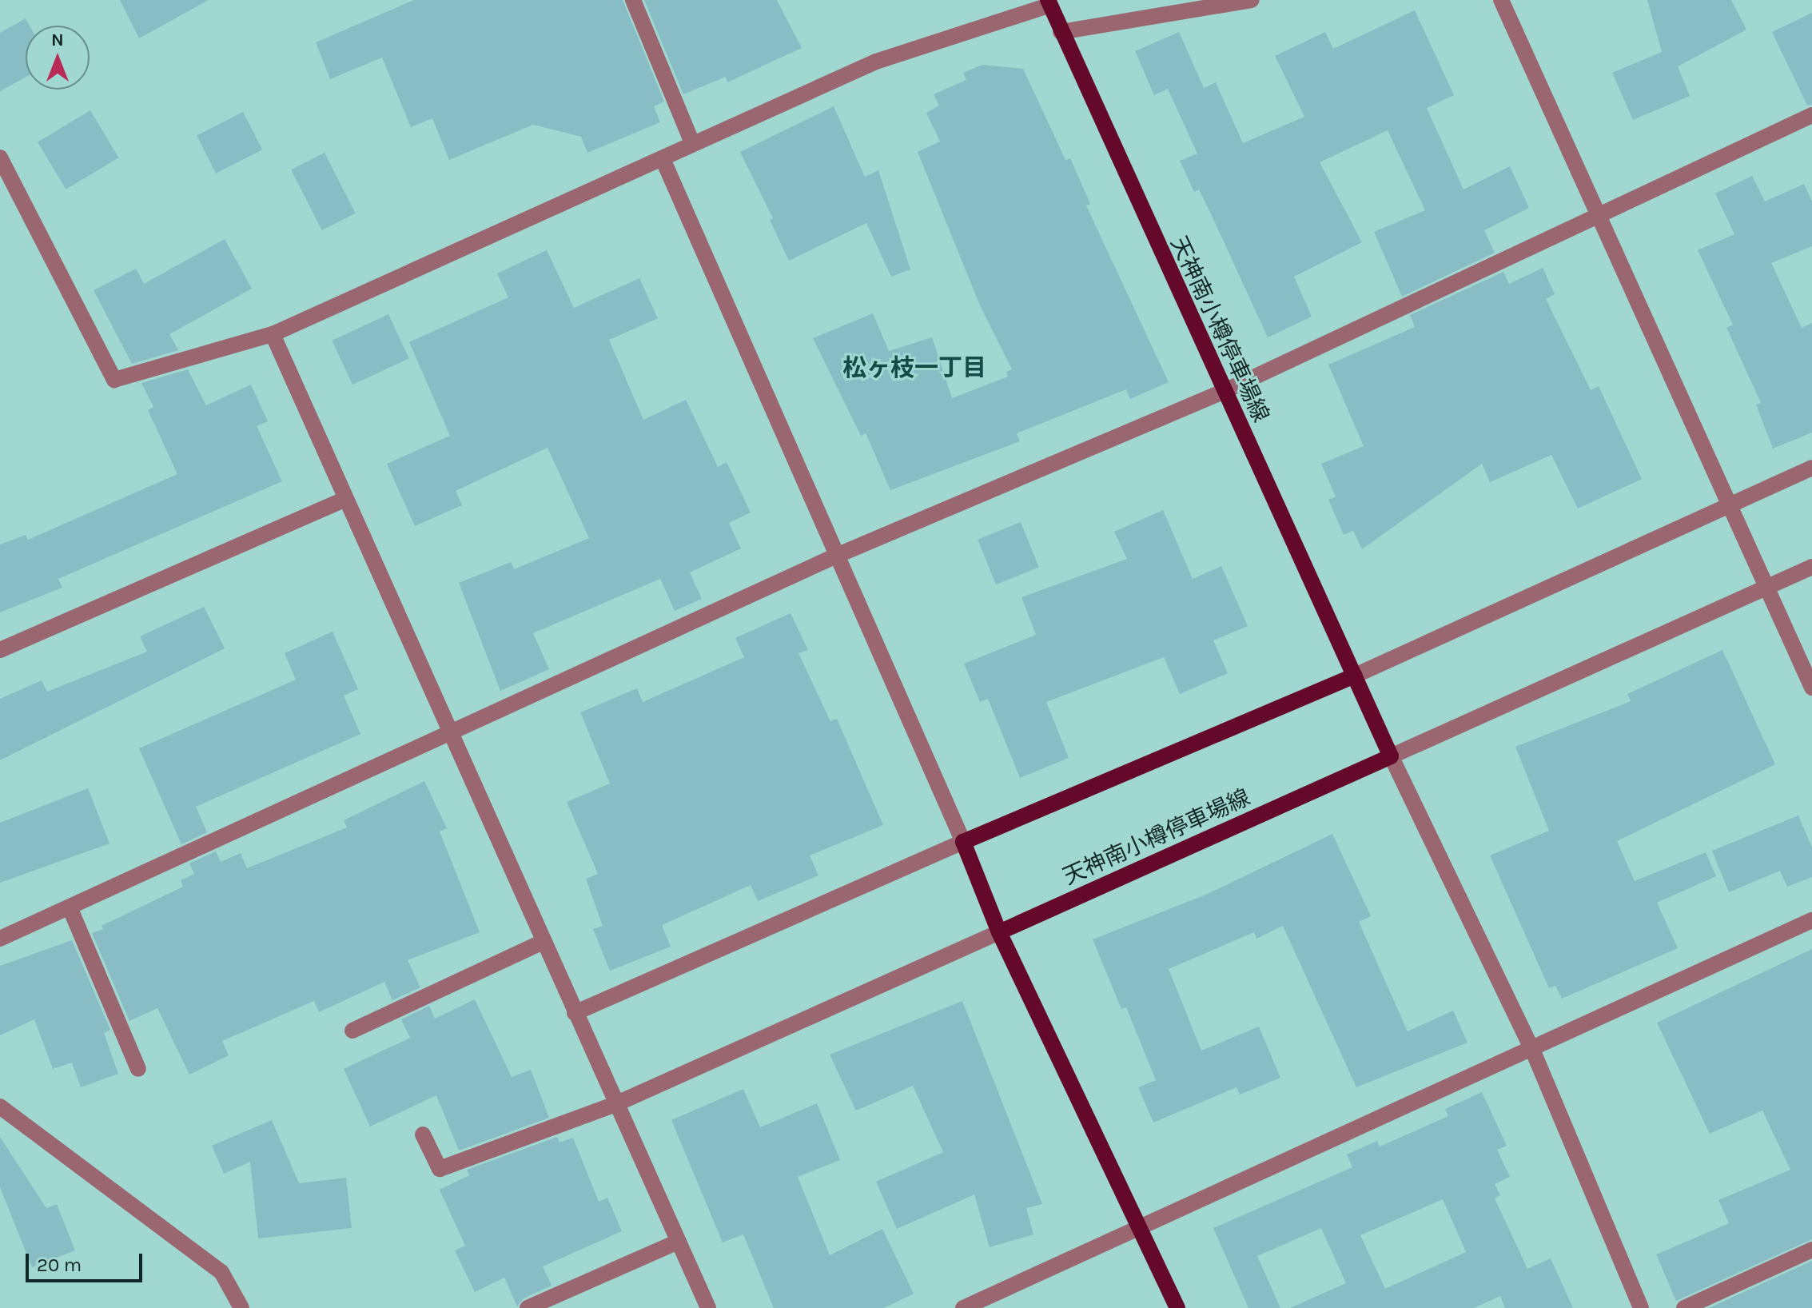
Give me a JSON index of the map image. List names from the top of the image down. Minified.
{"streets":{"main road":["天神南小樽停車場線"]},"districts":["松ヶ枝一丁目"],"scale_bar":"20 m","north":"top"}
